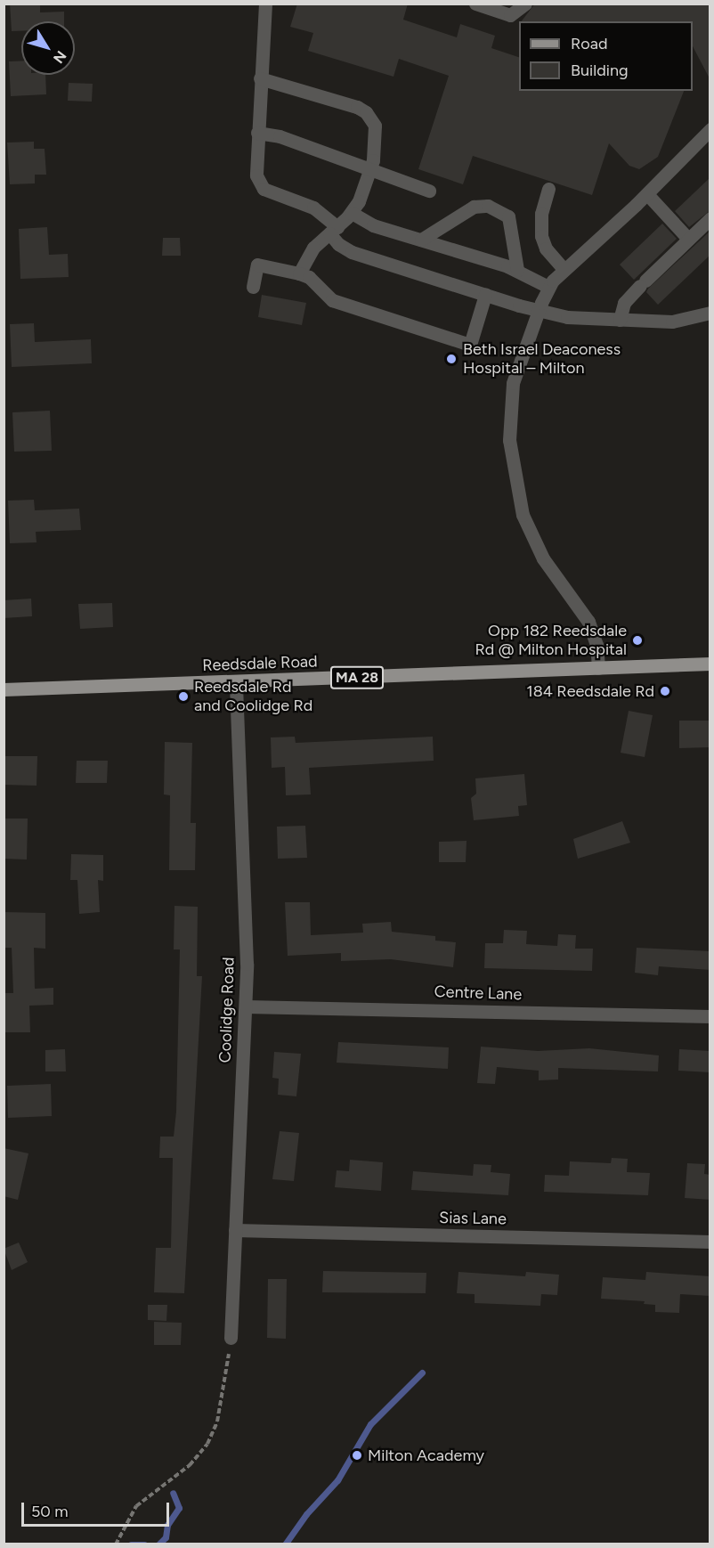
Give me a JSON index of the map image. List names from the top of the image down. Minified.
{"streets":{"main road":["Reedsdale Road","MA 28"],"street":["Centre Lane","Coolidge Road","Sias Lane"]},"crossings":[["Reedsdale Road","Coolidge Road"],["Centre Lane","Coolidge Road"],["Coolidge Road","Sias Lane"]],"places":["Beth Israel Deaconess Hospital – Milton","Opp 182 Reedsdale Rd @ Milton Hospital","184 Reedsdale Rd","Reedsdale Rd and Coolidge Rd","Milton Academy"],"legend":["Road","Building"],"scale_bar":"50 m","north":"bottom right"}
